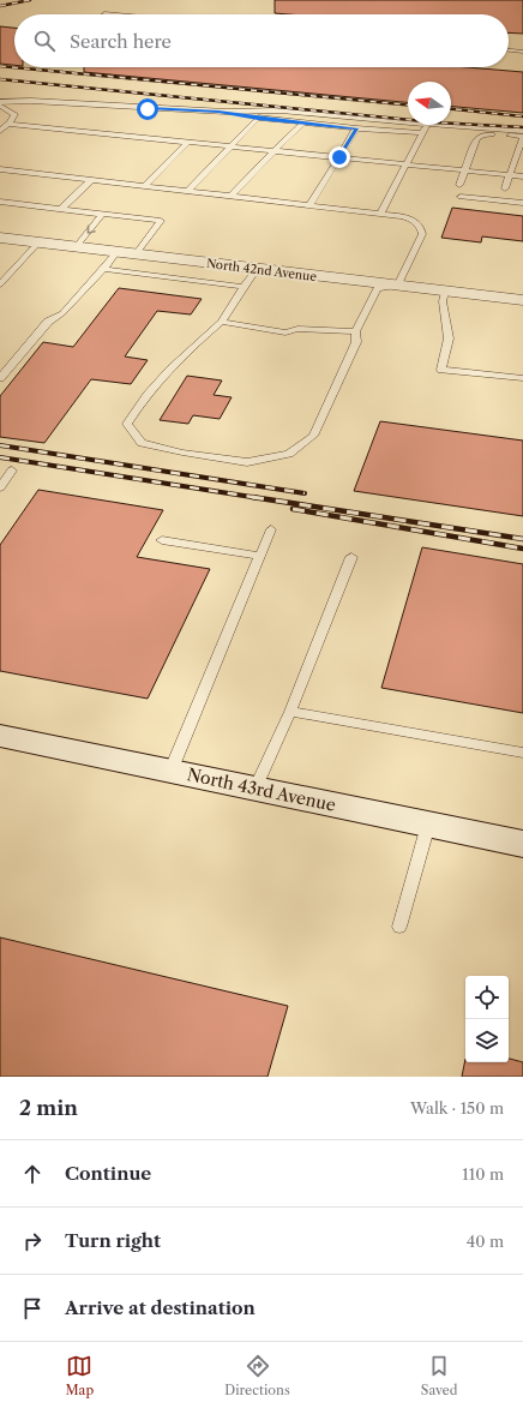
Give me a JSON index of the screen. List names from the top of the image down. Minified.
{"streets":{"main road":["North 43rd Avenue"],"street":["North 42nd Avenue"]},"north":"left","page":{"search":"Search here","heading":["2 min","Walk · 150 m"],"list":[["Continue","110 m"],["Turn right","40 m"],"Arrive at destination"],"nav":["Map","Directions","Saved"]}}
